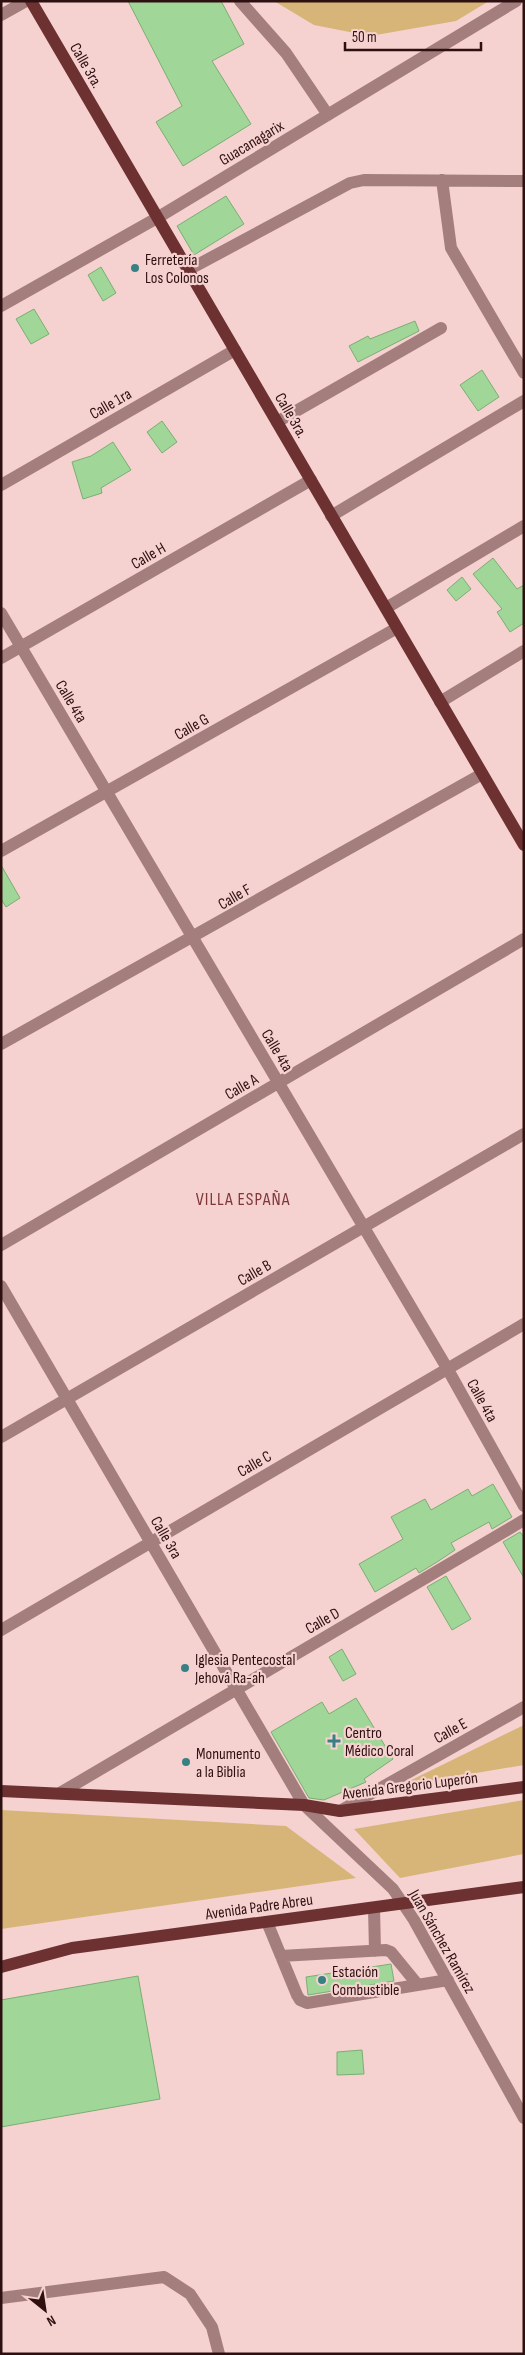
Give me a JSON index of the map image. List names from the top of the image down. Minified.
{"streets":{"main road":["Calle 3ra.","Avenida Gregorio Luperón","Avenida Padre Abreu"],"street":["Guacanagarix","Calle 1ra","Calle H","Calle 4ta","Calle G","Calle F","Calle A","Calle B","Calle C","Calle 3ra","Calle D","Calle E","Juan Sánchez Ramírez"]},"crossings":[["Calle 3ra.","Guacanagarix"],["Calle 3ra.","Calle 1ra"],["Calle 3ra.","Calle H"],["Calle 3ra.","Calle G"],["Calle 3ra.","Calle F"],["Calle H","Calle 4ta"],["Calle 4ta","Calle G"],["Calle 4ta","Calle F"],["Calle 4ta","Calle A"],["Calle 4ta","Calle B"],["Calle 4ta","Calle C"],["Calle B","Calle 3ra"],["Calle C","Calle 3ra"],["Calle 3ra","Calle D"],["Calle 3ra","Avenida Gregorio Luperón"],["Calle 3ra","Juan Sánchez Ramírez"],["Calle D","Avenida Gregorio Luperón"],["Calle E","Avenida Gregorio Luperón"],["Avenida Gregorio Luperón","Juan Sánchez Ramírez"],["Avenida Padre Abreu","Juan Sánchez Ramírez"]],"districts":["VILLA ESPAÑA"],"places":{"other":["Ferretería Los Colonos","Iglesia Pentecostal Jehová Ra-ah","Monumento a la Biblia","Estación Combustible"],"health":["Centro Médico Coral"]},"scale_bar":"50 m","north":"bottom right"}
